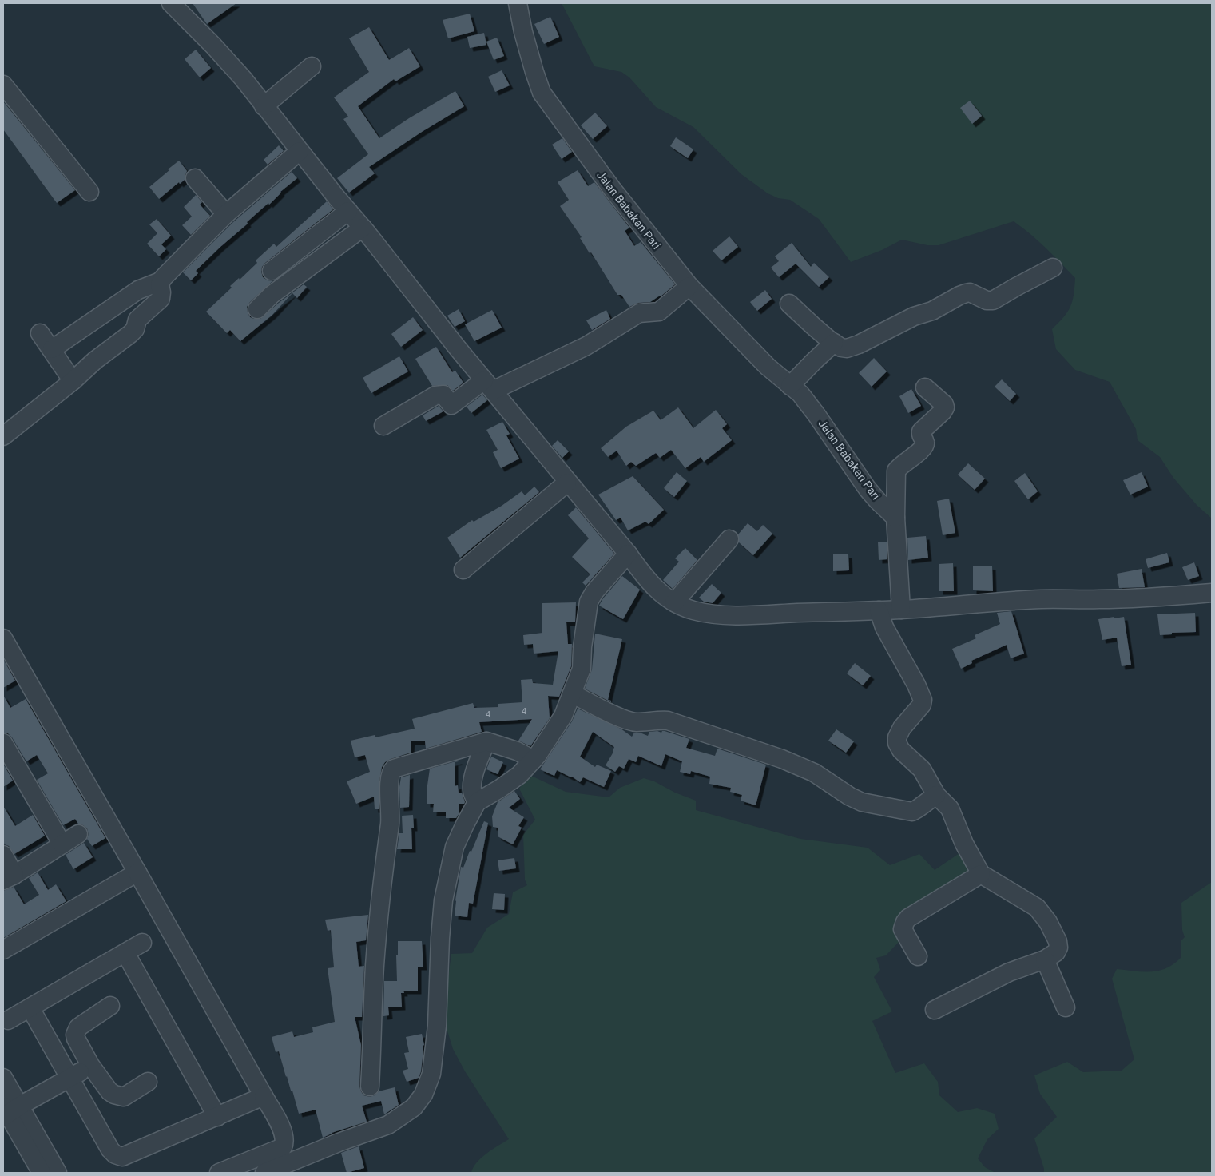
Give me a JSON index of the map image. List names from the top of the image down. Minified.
{"streets":{"street":["Jalan Babakan Pari"]},"house_numbers":["4","4"]}
